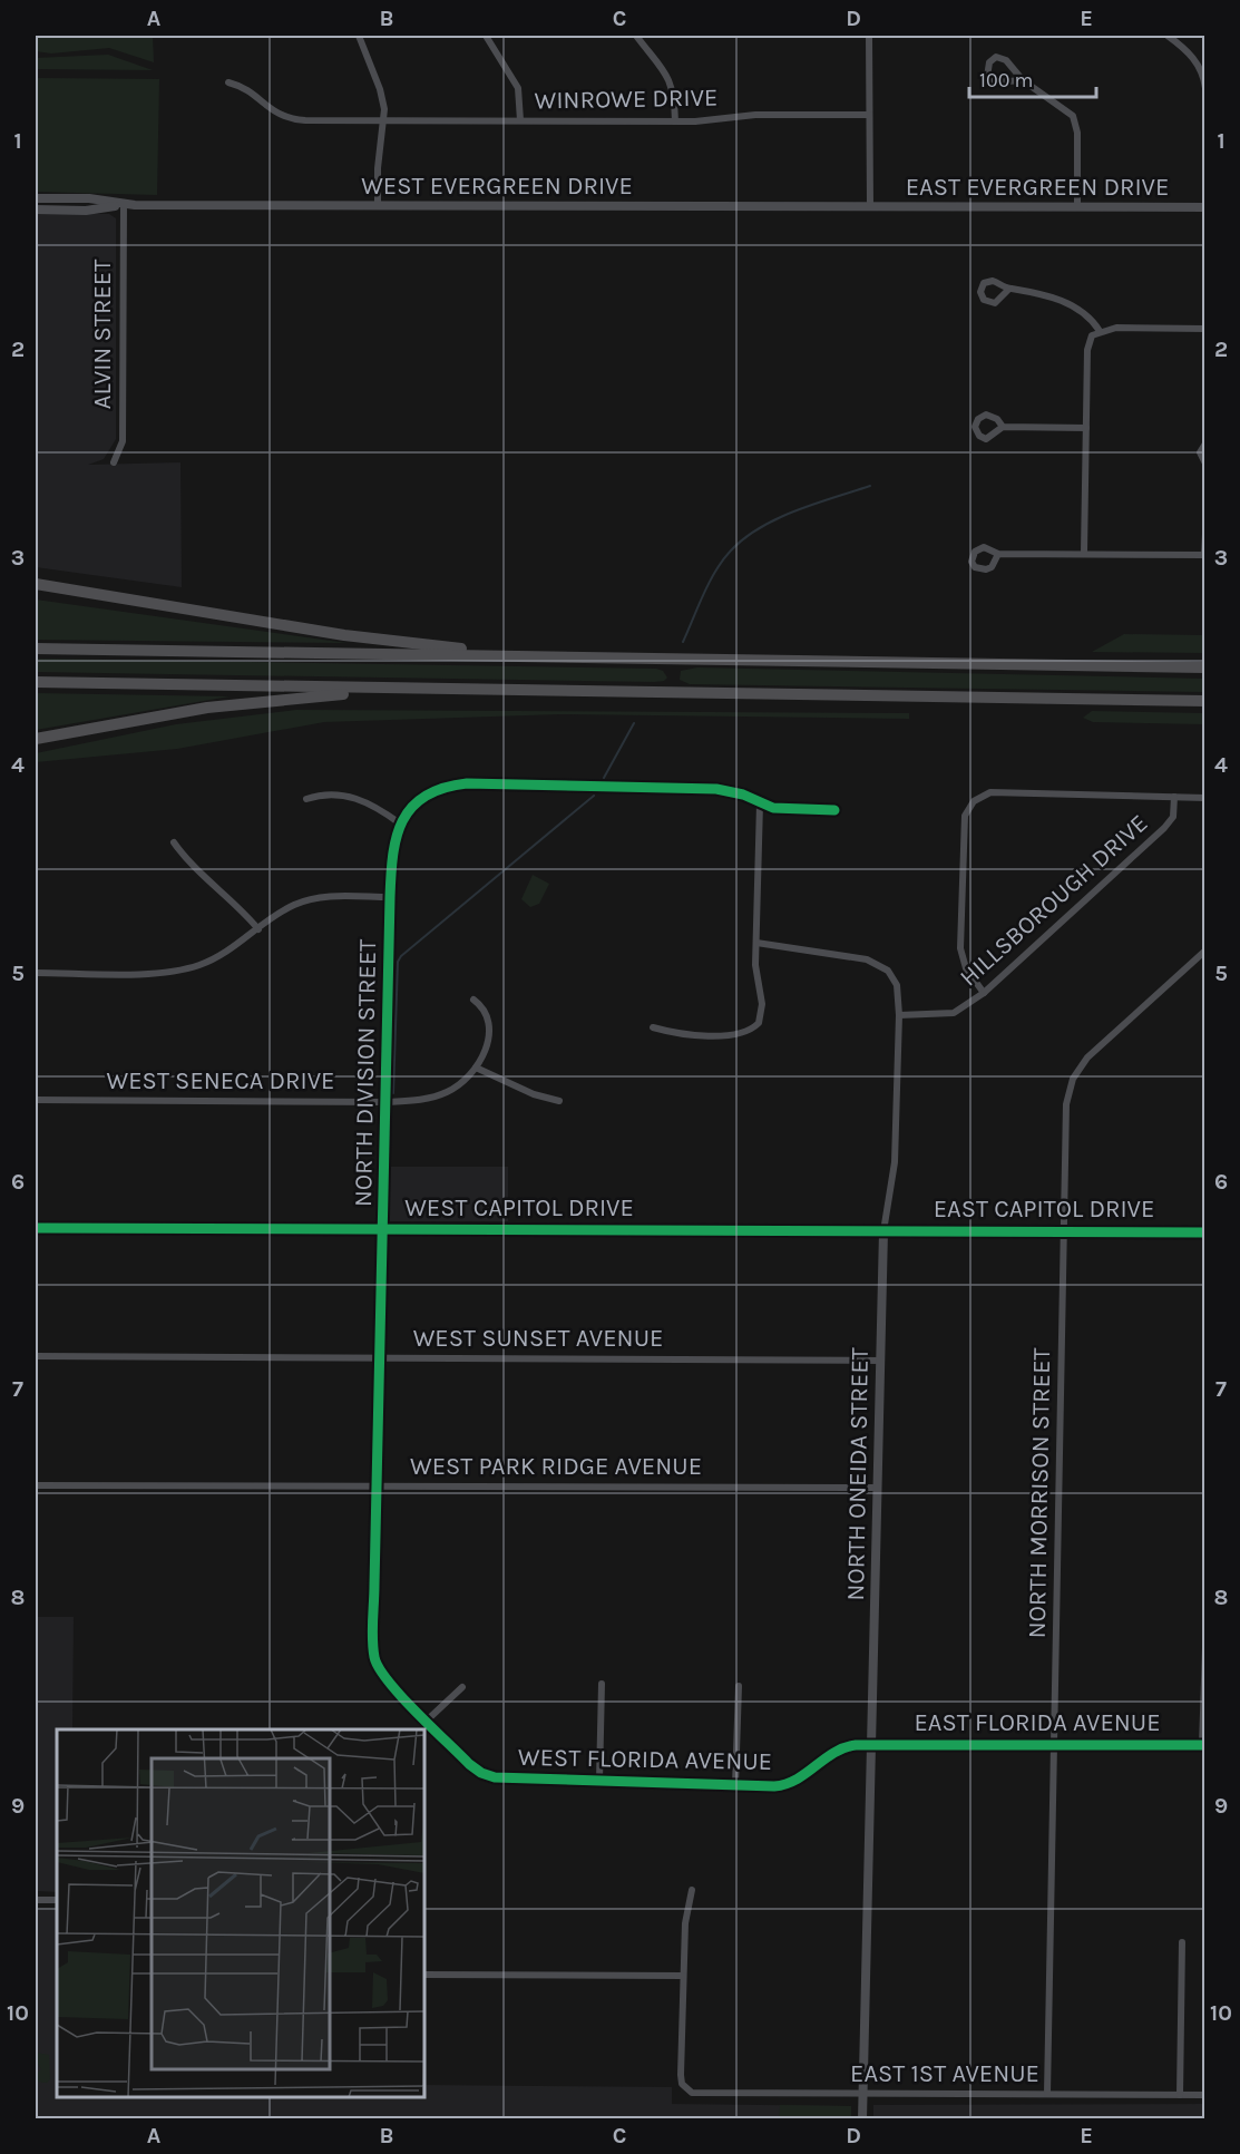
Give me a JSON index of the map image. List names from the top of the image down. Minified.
{"streets":{"street":["WINROWE DRIVE","WEST EVERGREEN DRIVE","EAST EVERGREEN DRIVE","ALVIN STREET","HILLSBOROUGH DRIVE","NORTH DIVISION STREET","WEST SENECA DRIVE","WEST CAPITOL DRIVE","EAST CAPITOL DRIVE","WEST SUNSET AVENUE","WEST PARK RIDGE AVENUE","NORTH ONEIDA STREET","NORTH MORRISON STREET","EAST FLORIDA AVENUE","WEST FLORIDA AVENUE","EAST 1ST AVENUE"]},"crossings":[["WEST EVERGREEN DRIVE","EAST EVERGREEN DRIVE"],["WEST EVERGREEN DRIVE","ALVIN STREET"],["HILLSBOROUGH DRIVE","NORTH ONEIDA STREET"],["NORTH DIVISION STREET","WEST SENECA DRIVE"],["NORTH DIVISION STREET","WEST CAPITOL DRIVE"],["NORTH DIVISION STREET","WEST SUNSET AVENUE"],["NORTH DIVISION STREET","WEST PARK RIDGE AVENUE"],["NORTH DIVISION STREET","WEST FLORIDA AVENUE"],["WEST CAPITOL DRIVE","EAST CAPITOL DRIVE"],["WEST CAPITOL DRIVE","NORTH ONEIDA STREET"],["EAST CAPITOL DRIVE","NORTH ONEIDA STREET"],["EAST CAPITOL DRIVE","NORTH MORRISON STREET"],["WEST SUNSET AVENUE","NORTH ONEIDA STREET"],["WEST PARK RIDGE AVENUE","NORTH ONEIDA STREET"],["WEST PARK RIDGE AVENUE","WEST FLORIDA AVENUE"],["NORTH ONEIDA STREET","EAST FLORIDA AVENUE"],["NORTH ONEIDA STREET","WEST FLORIDA AVENUE"],["NORTH ONEIDA STREET","EAST 1ST AVENUE"],["NORTH MORRISON STREET","EAST FLORIDA AVENUE"],["NORTH MORRISON STREET","EAST 1ST AVENUE"],["EAST FLORIDA AVENUE","WEST FLORIDA AVENUE"]],"scale_bar":"100 m","grid":{"columns":["A","B","C","D","E"],"rows":["1","2","3","4","5","6","7","8","9","10"]}}
